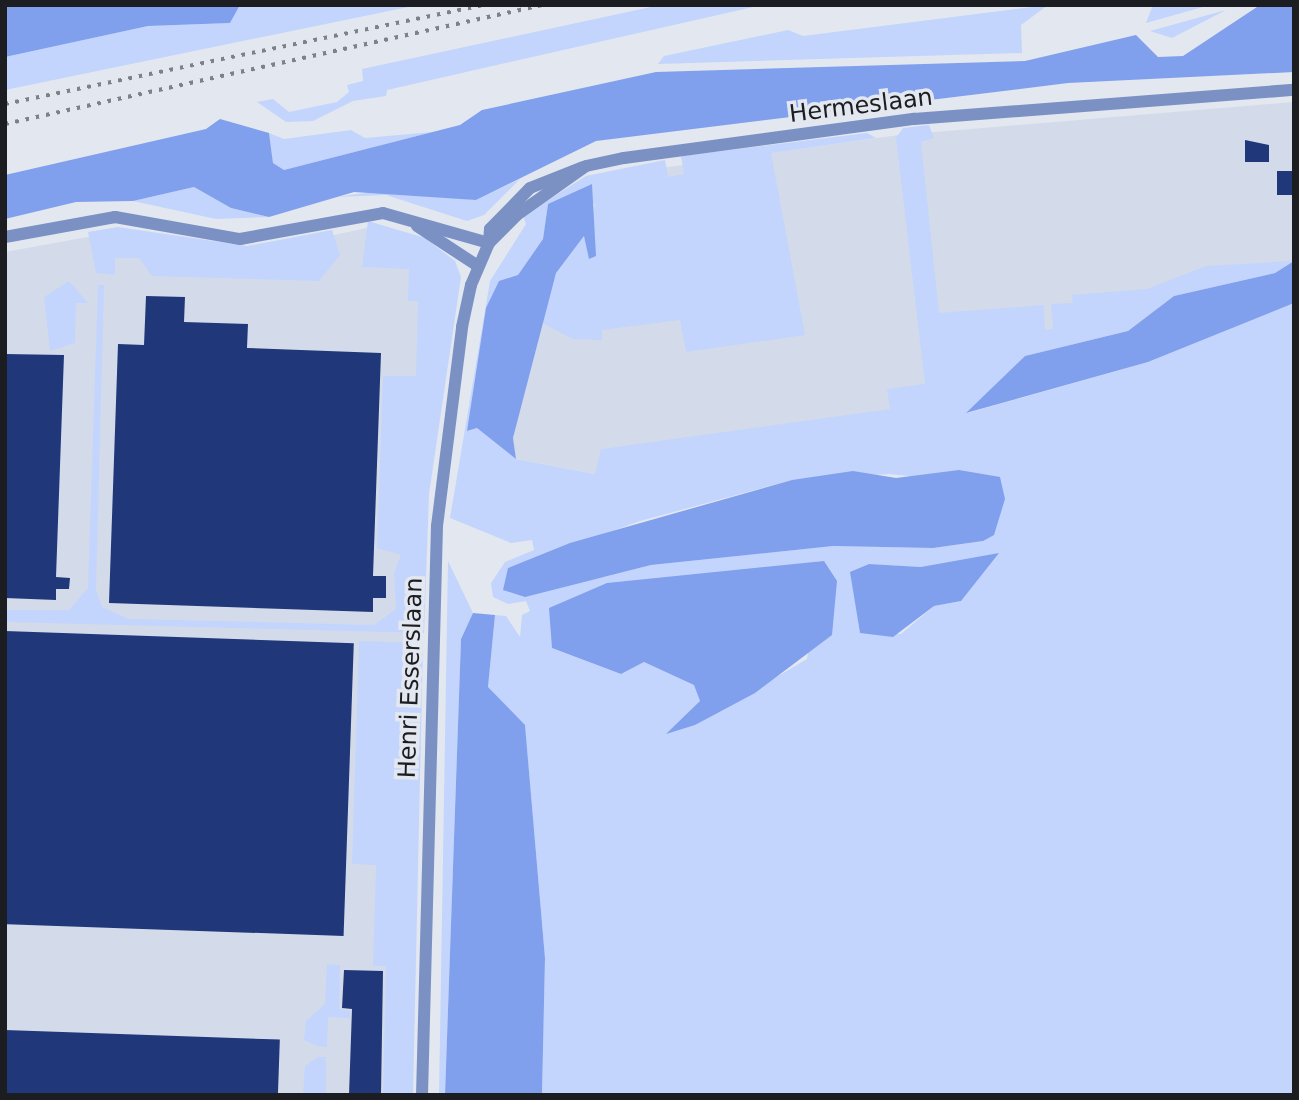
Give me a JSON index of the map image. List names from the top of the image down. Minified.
{"streets":{"street":["Hermeslaan","Henri Esserslaan"]}}
